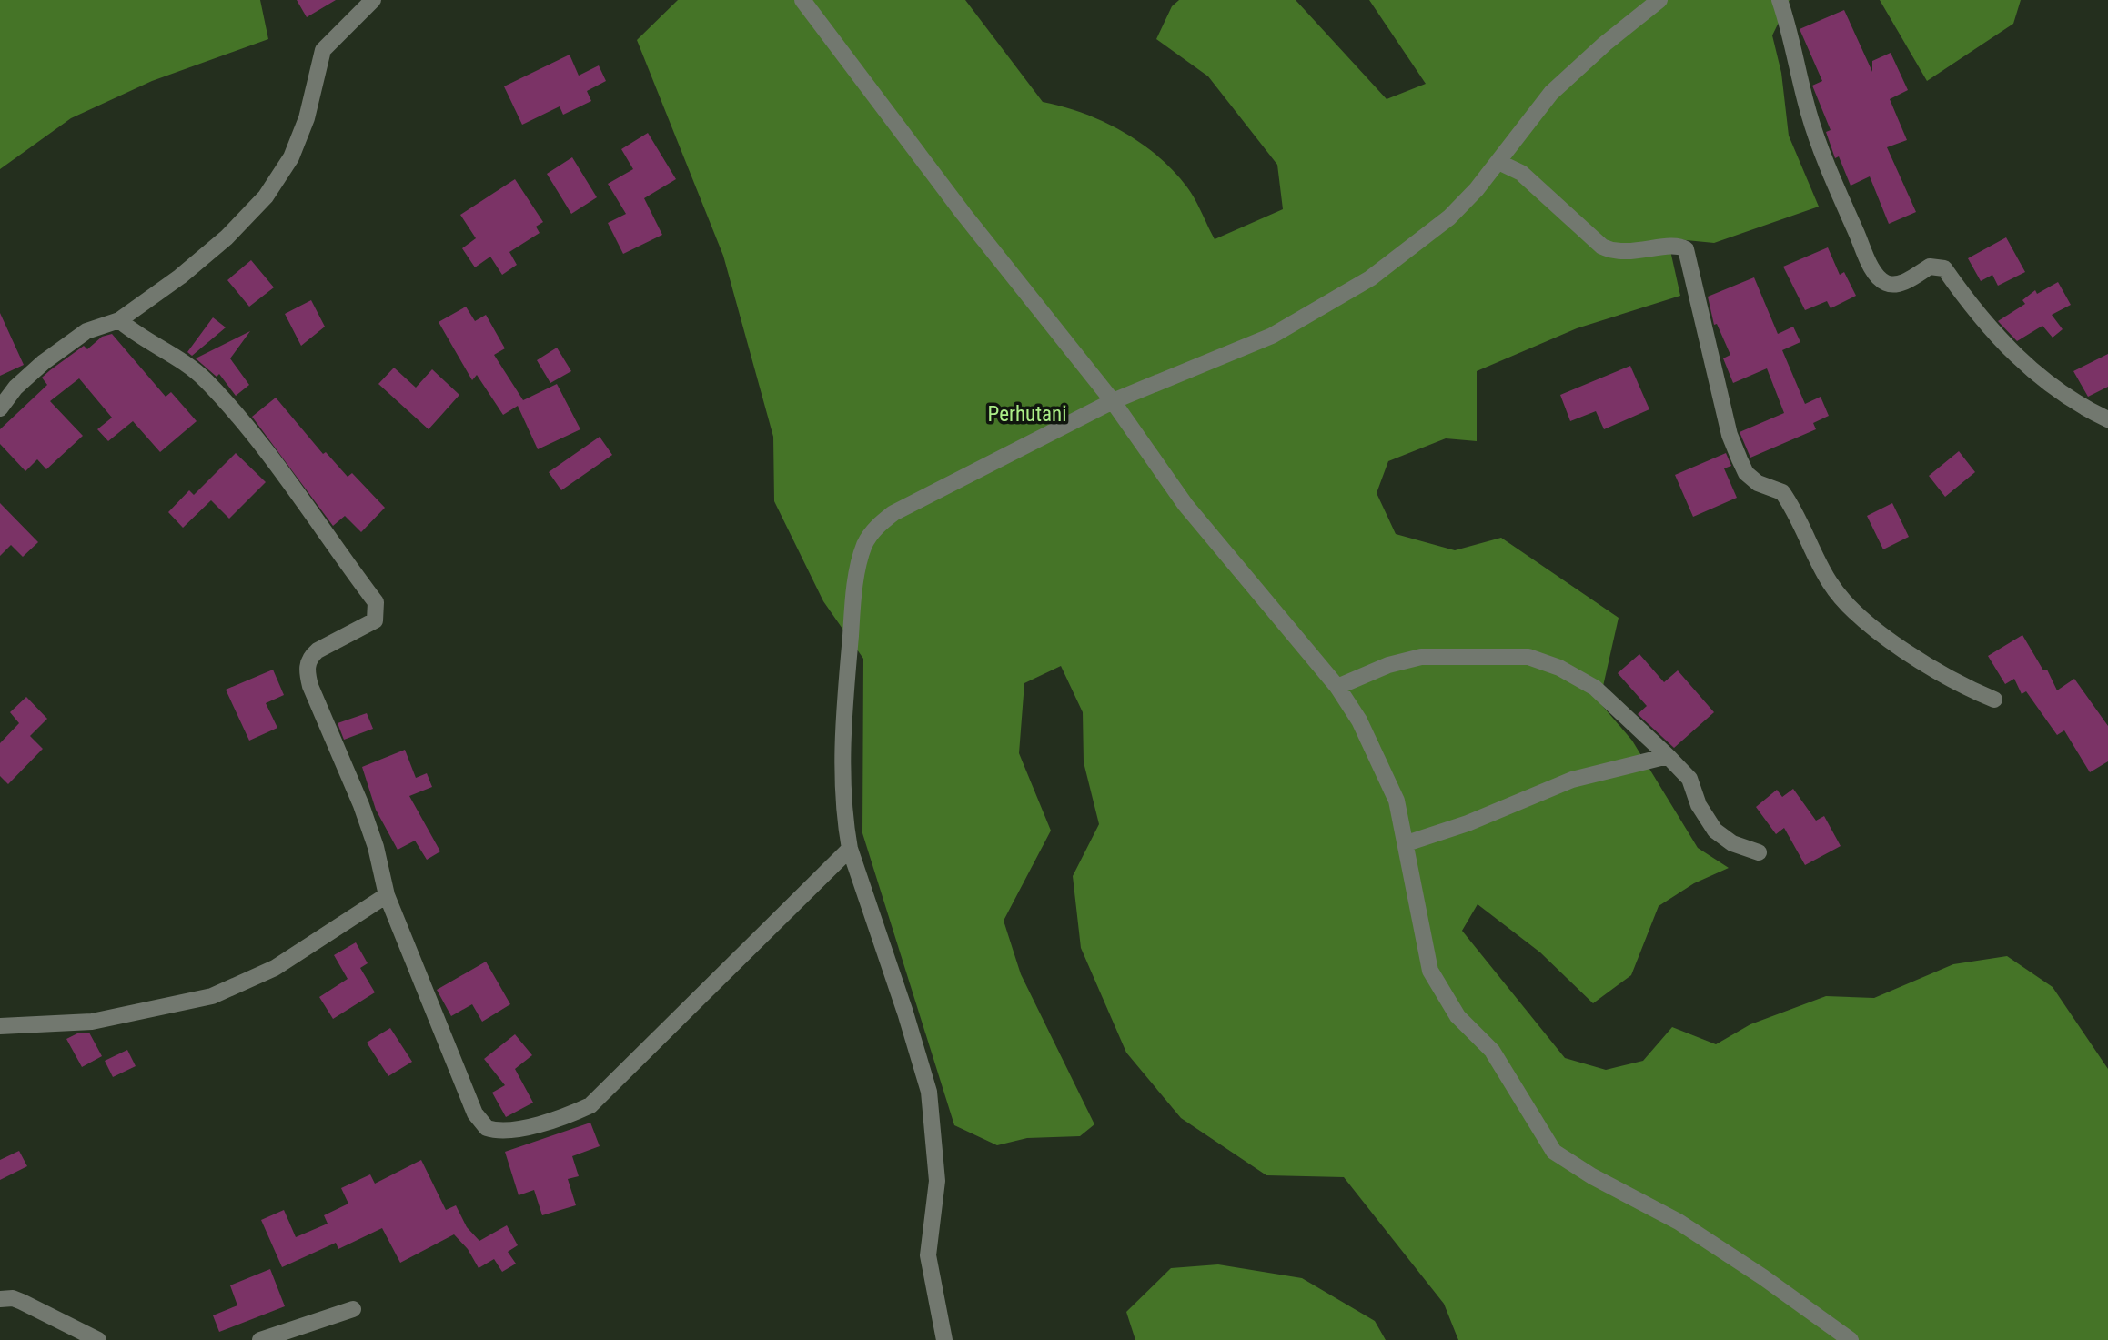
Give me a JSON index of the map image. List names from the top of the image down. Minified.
{"parks":["Perhutani"]}
